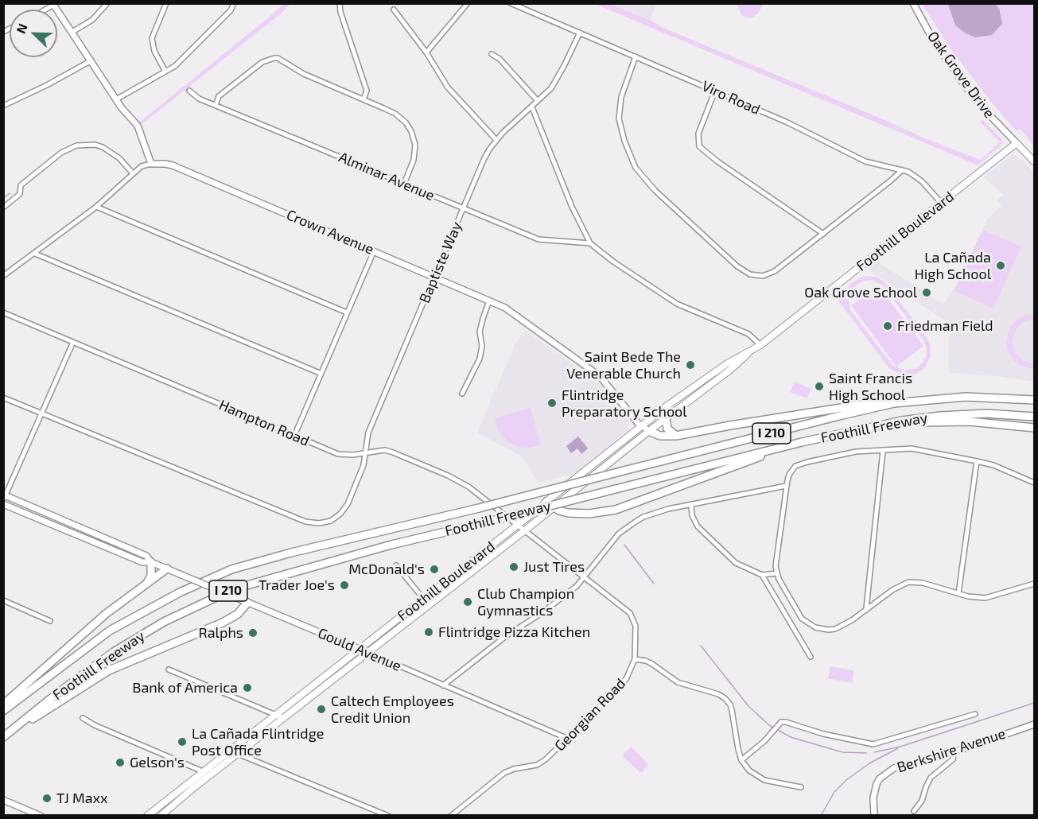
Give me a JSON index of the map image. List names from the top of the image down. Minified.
{"streets":{"highway":["Foothill Freeway","I 210"],"main road":["Oak Grove Drive","Foothill Boulevard"],"street":["Viro Road","Alminar Avenue","Crown Avenue","Baptiste Way","Hampton Road","Gould Avenue","Georgian Road","Berkshire Avenue"]},"crossings":[["Oak Grove Drive","Foothill Boulevard"],["Viro Road","Foothill Boulevard"],["Viro Road","Baptiste Way"],["Alminar Avenue","Baptiste Way"],["Foothill Boulevard","Crown Avenue"],["Foothill Boulevard","Hampton Road"],["Foothill Boulevard","Gould Avenue"],["Foothill Boulevard","Georgian Road"],["Crown Avenue","Baptiste Way"],["Baptiste Way","Hampton Road"],["Hampton Road","Georgian Road"],["Gould Avenue","Georgian Road"]],"places":["La Cañada High School","Oak Grove School","Friedman Field","Saint Bede The Venerable Church","Saint Francis High School","Flintridge Preparatory School","Just Tires","McDonald's","Trader Joe's","Club Champion Gymnastics","Flintridge Pizza Kitchen","Ralphs","Bank of America","Caltech Employees Credit Union","La Cañada Flintridge Post Office","Gelson's","TJ Maxx"],"north":"top left"}
